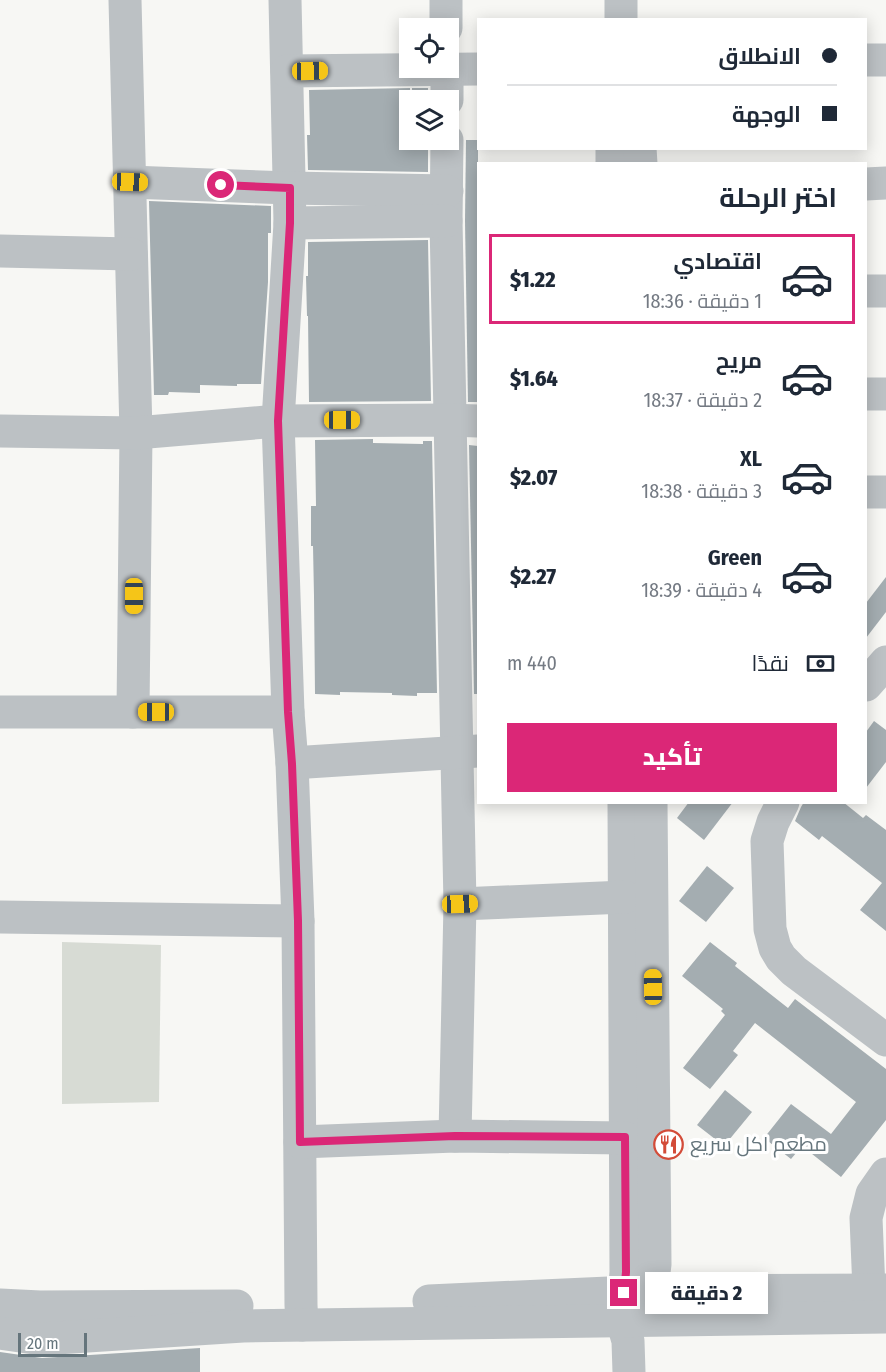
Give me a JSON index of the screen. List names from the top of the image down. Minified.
{"places":{"restaurant":["مطعم اكل سريع"]},"scale_bar":"20 m","page":{"banner":["الانطلاق","الوجهة"],"heading":"اختر الرحلة","list":[{"name":"اقتصادي","note":"1 دقيقة · 18:36","value":"$1.22"},{"name":"مريح","note":"2 دقيقة · 18:37","value":"$1.64"},{"name":"XL","note":"3 دقيقة · 18:38","value":"$2.07"},{"name":"Green","note":"4 دقيقة · 18:39","value":"$2.27"}],"pay":["نقدًا","440 m"],"buttons":"تأكيد","bubble":"2 دقيقة","scale":"20 m"}}
